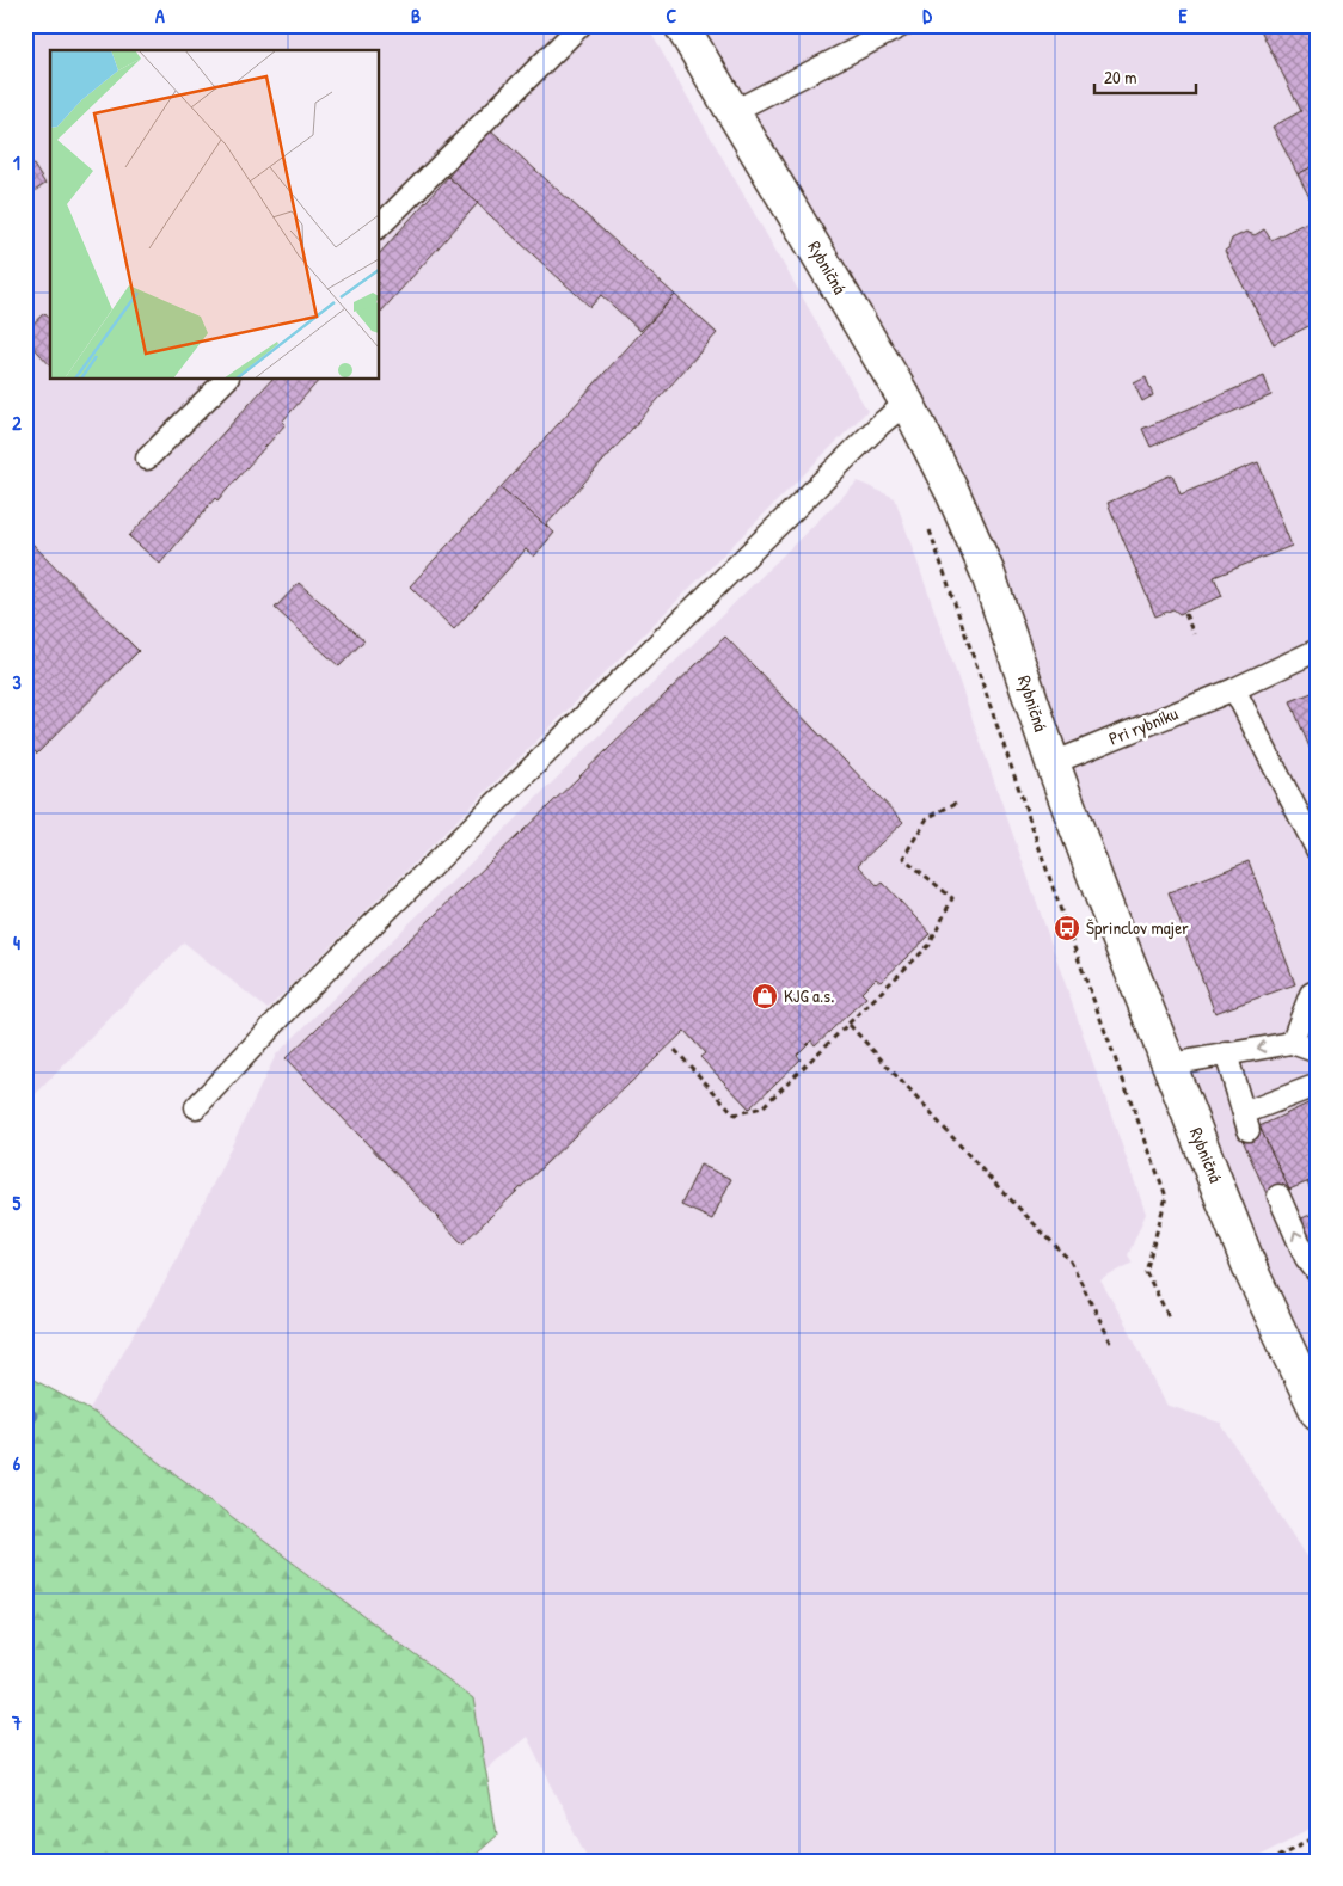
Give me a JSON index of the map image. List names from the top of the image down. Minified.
{"streets":{"main road":["Rybničná"],"lane":["Pri rybníku"]},"crossings":[["Rybničná","Pri rybníku"]],"places":{"bus stop":["Šprinclov majer"],"shop":["KJG a.s."]},"scale_bar":"20 m","grid":{"columns":["A","B","C","D","E"],"rows":["1","2","3","4","5","6","7"]}}
